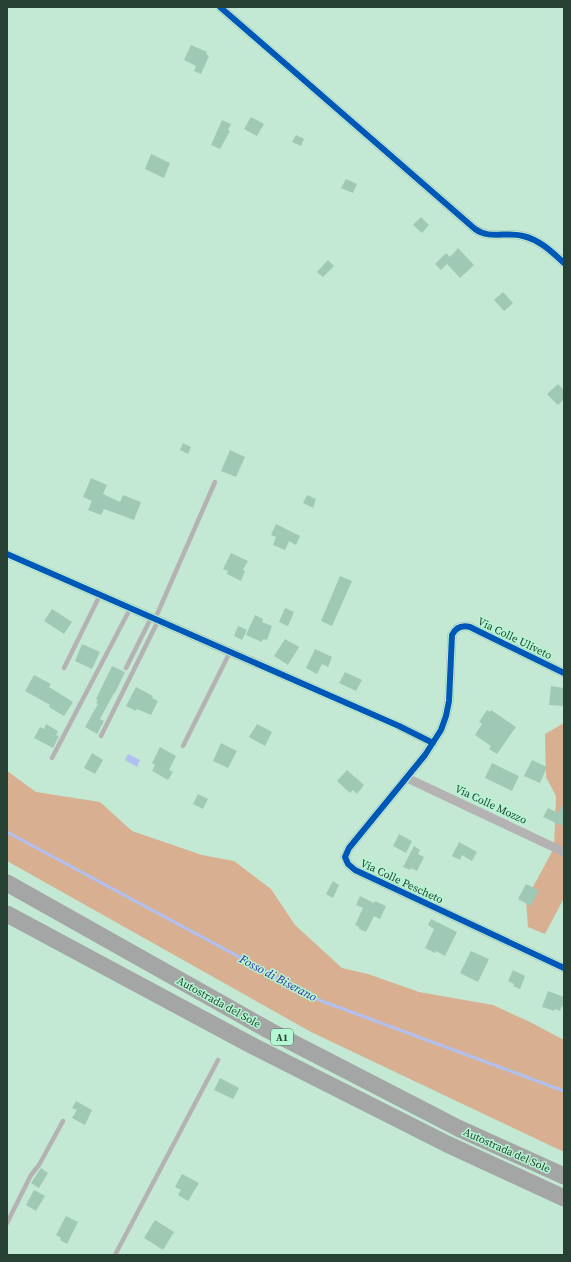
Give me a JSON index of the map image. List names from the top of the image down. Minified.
{"streets":{"highway":["Autostrada del Sole","A1"],"street":["Via Colle Uliveto","Via Colle Mozzo","Via Colle Pescheto"]},"crossings":[["Via Colle Uliveto","Via Colle Pescheto"],["Via Colle Mozzo","Via Colle Pescheto"]],"water":["Fosso di Biserano"]}
